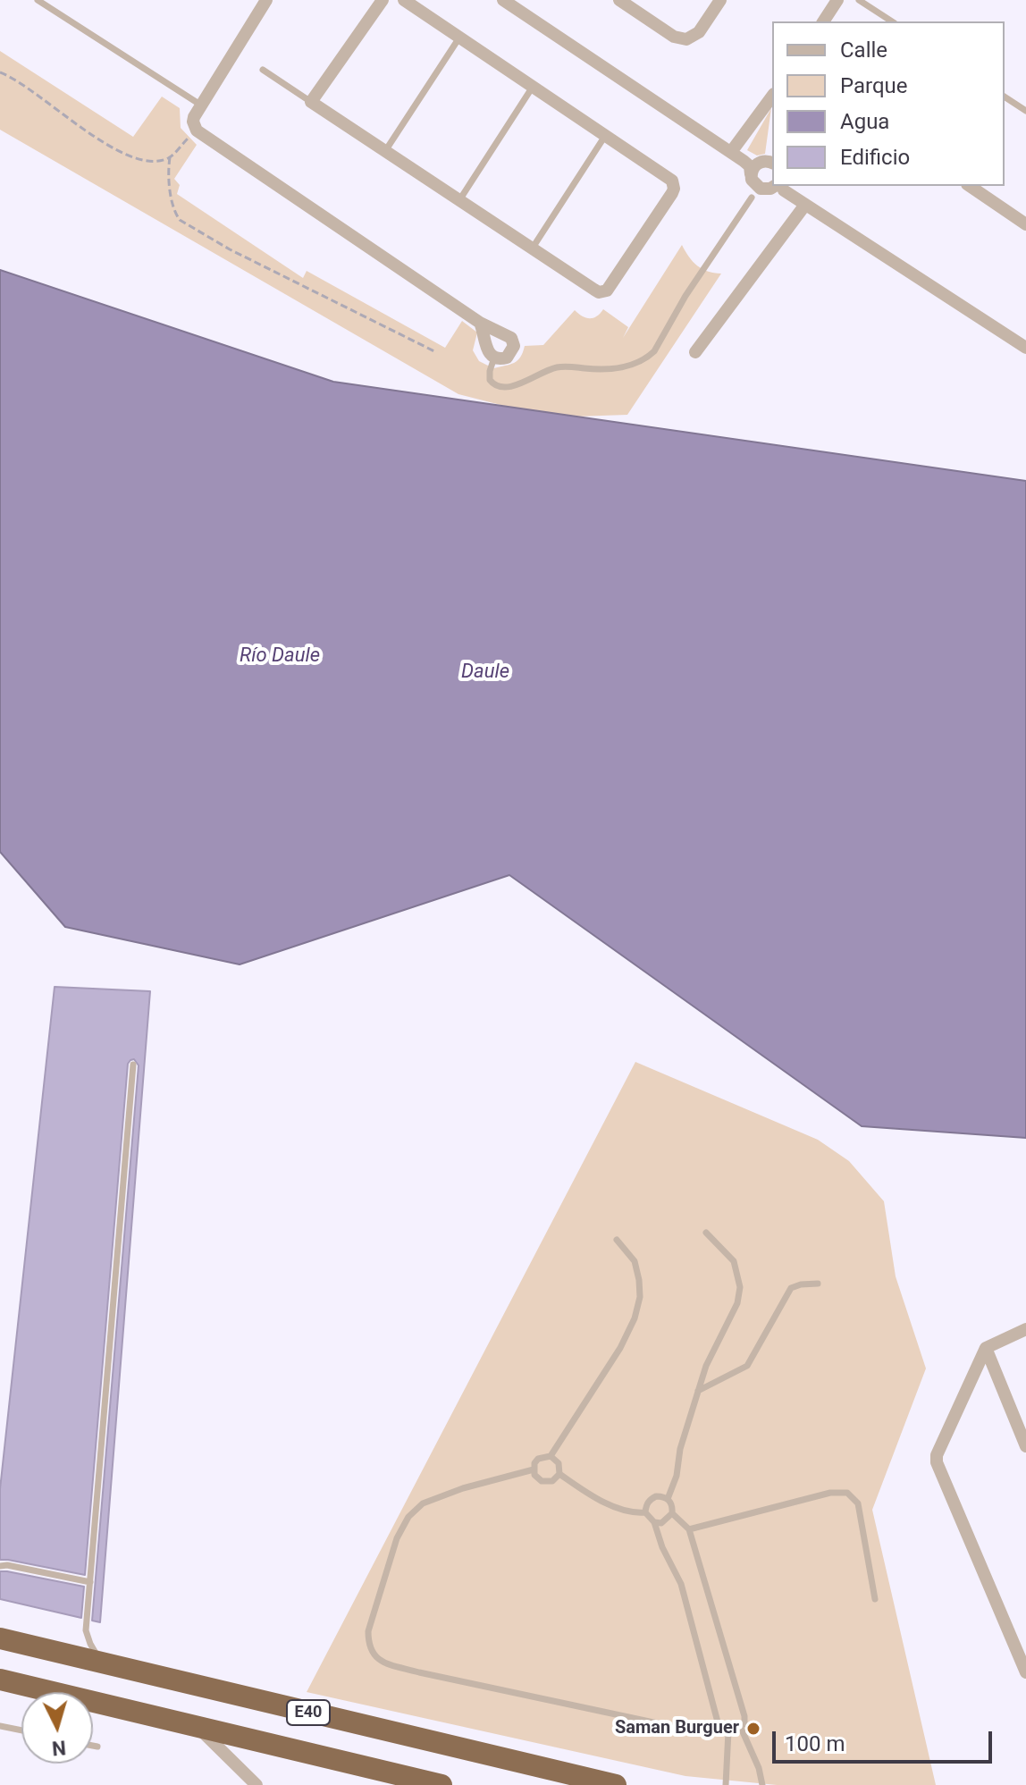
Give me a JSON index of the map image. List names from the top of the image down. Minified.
{"streets":{"highway":["E40"]},"water":["Río Daule","Daule"],"places":["Saman Burguer"],"legend":["Calle","Parque","Agua","Edificio"],"scale_bar":"100 m","north":"bottom"}
